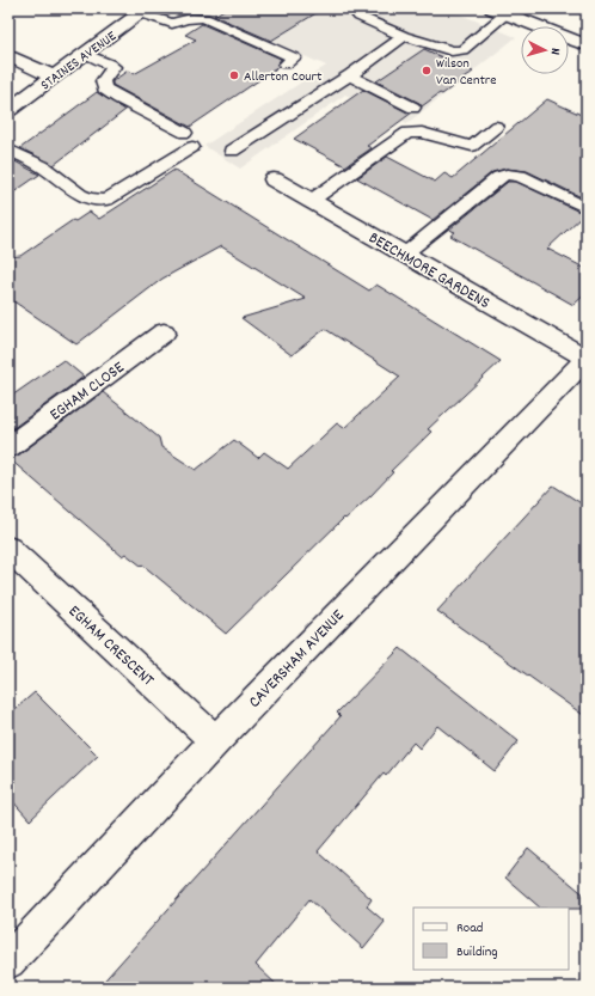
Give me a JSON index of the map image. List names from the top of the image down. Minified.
{"streets":{"main road":["STAINES AVENUE","BEECHMORE GARDENS","EGHAM CLOSE","EGHAM CRESCENT","CAVERSHAM AVENUE"]},"crossings":[["BEECHMORE GARDENS","CAVERSHAM AVENUE"],["EGHAM CRESCENT","CAVERSHAM AVENUE"]],"places":["Wilson Van Centre","Allerton Court"],"legend":["Road","Building"],"north":"right"}
